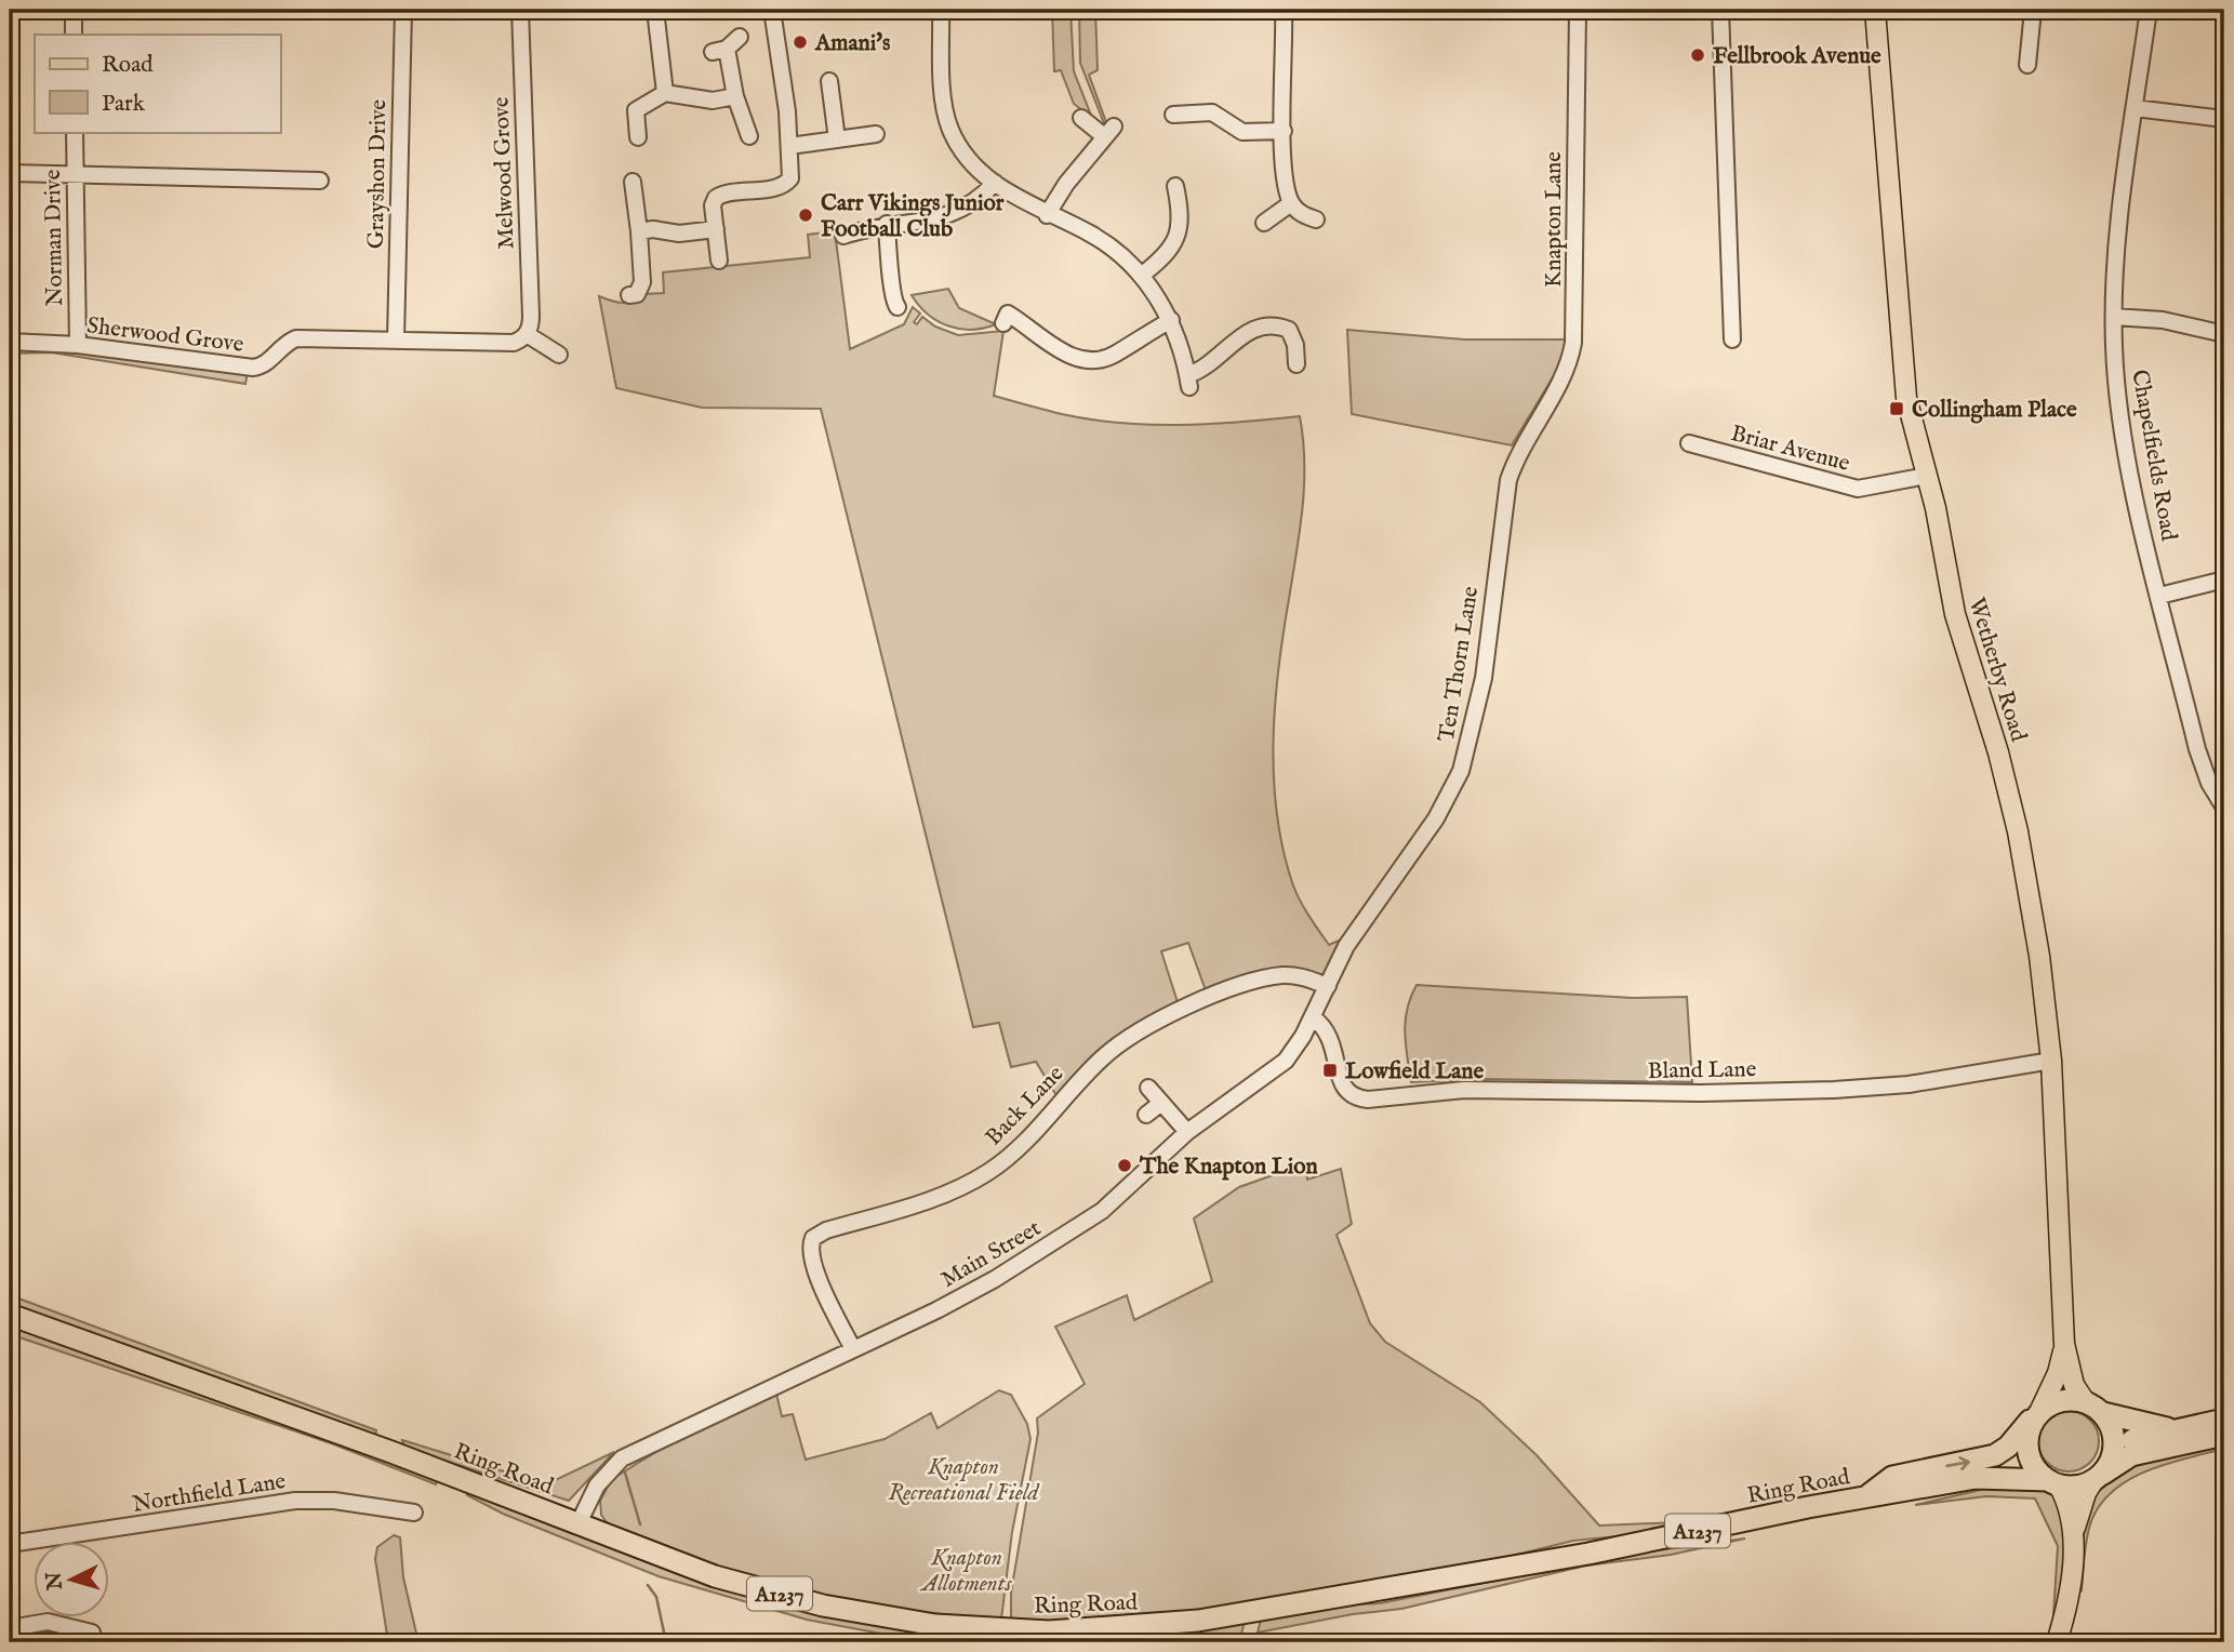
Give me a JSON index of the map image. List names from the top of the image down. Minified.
{"streets":{"highway":["Ring Road","A1237"],"main road":["Wetherby Road"],"street":["Melwood Grove","Grayshon Drive","Knapton Lane","Norman Drive","Sherwood Grove","Briar Avenue","Chapelfields Road","Ten Thorn Lane","Bland Lane","Back Lane","Main Street","Northfield Lane"]},"crossings":[["Grayshon Drive","Sherwood Grove"],["Knapton Lane","Ten Thorn Lane"],["Norman Drive","Sherwood Grove"],["Briar Avenue","Wetherby Road"],["Ten Thorn Lane","Main Street"],["Wetherby Road","Bland Lane"],["Wetherby Road","Ring Road"],["Bland Lane","Main Street"],["Back Lane","Main Street"],["Main Street","Ring Road"]],"parks":["Knapton Recreational Field","Knapton Allotments"],"places":{"other":["Amani's","Fellbrook Avenue","Carr Vikings Junior Football Club","The Knapton Lion"],"transit":["Collingham Place","Lowfield Lane"]},"legend":["Road","Park"],"north":"left"}
